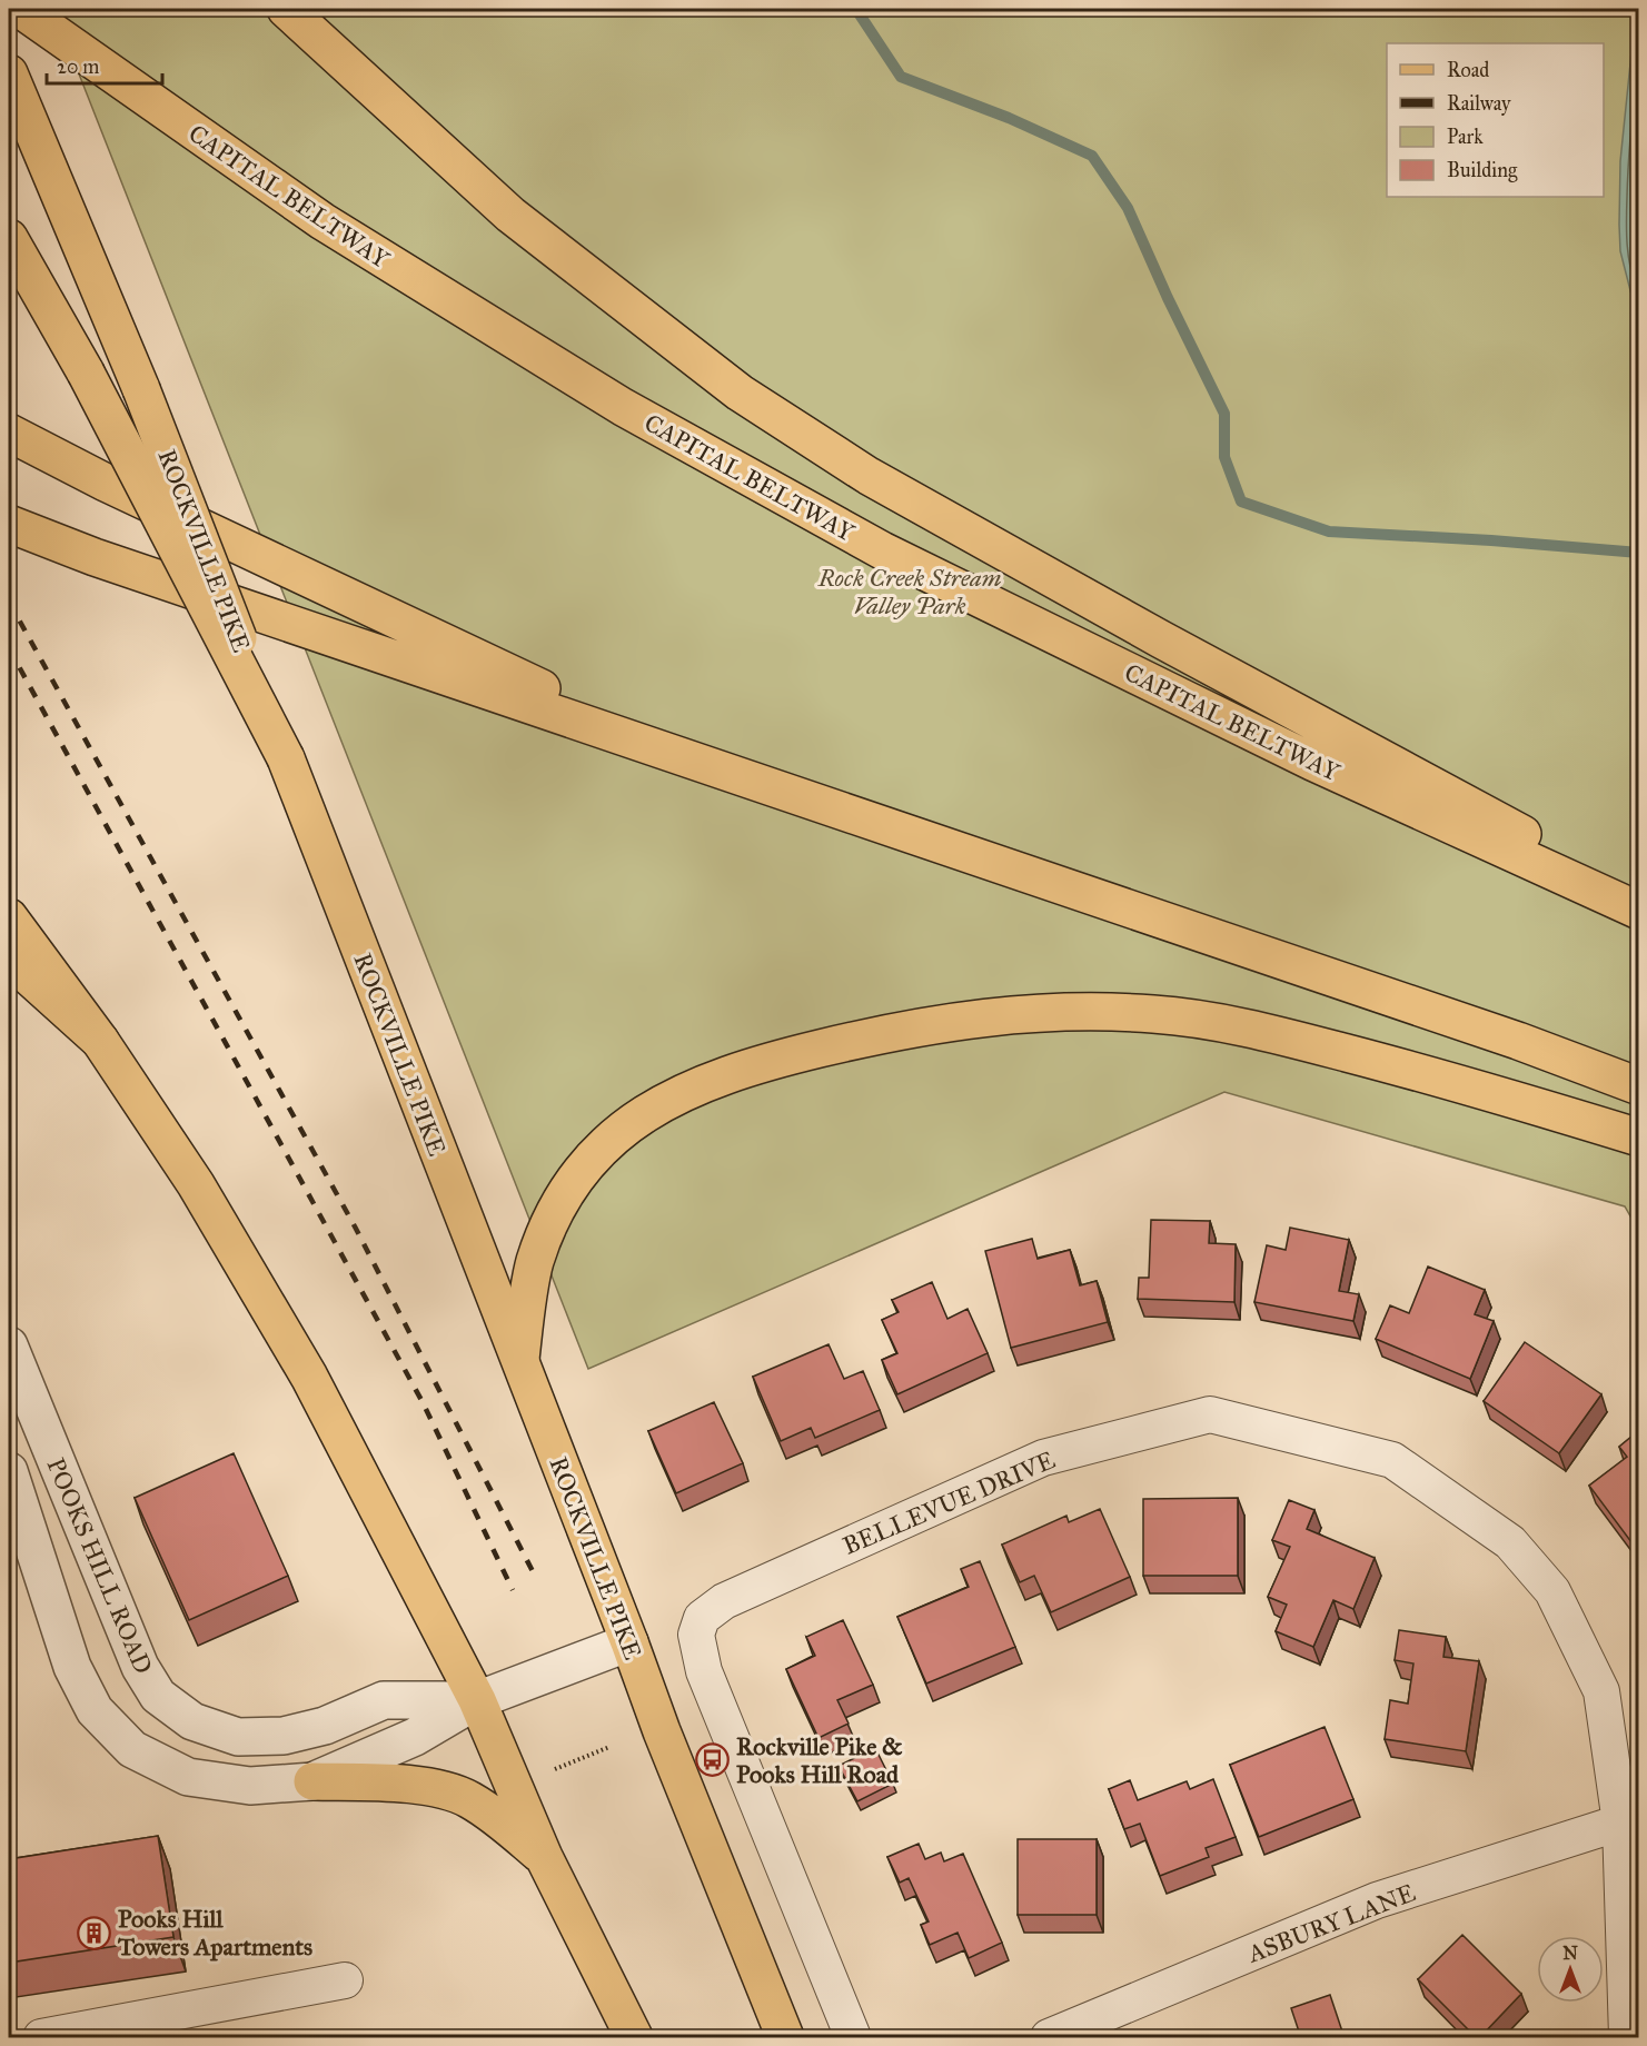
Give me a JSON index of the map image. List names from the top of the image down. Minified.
{"streets":{"main road":["CAPITAL BELTWAY","ROCKVILLE PIKE"],"street":["BELLEVUE DRIVE","POOKS HILL ROAD","ASBURY LANE"]},"crossings":[["ROCKVILLE PIKE","POOKS HILL ROAD"],["BELLEVUE DRIVE","ASBURY LANE"]],"parks":["Rock Creek Stream Valley Park"],"places":{"bus stop":["Rockville Pike & Pooks Hill Road"],"building":["Pooks Hill Towers Apartments"]},"legend":["Road","Railway","Park","Building"],"scale_bar":"20 m","north":"top"}
